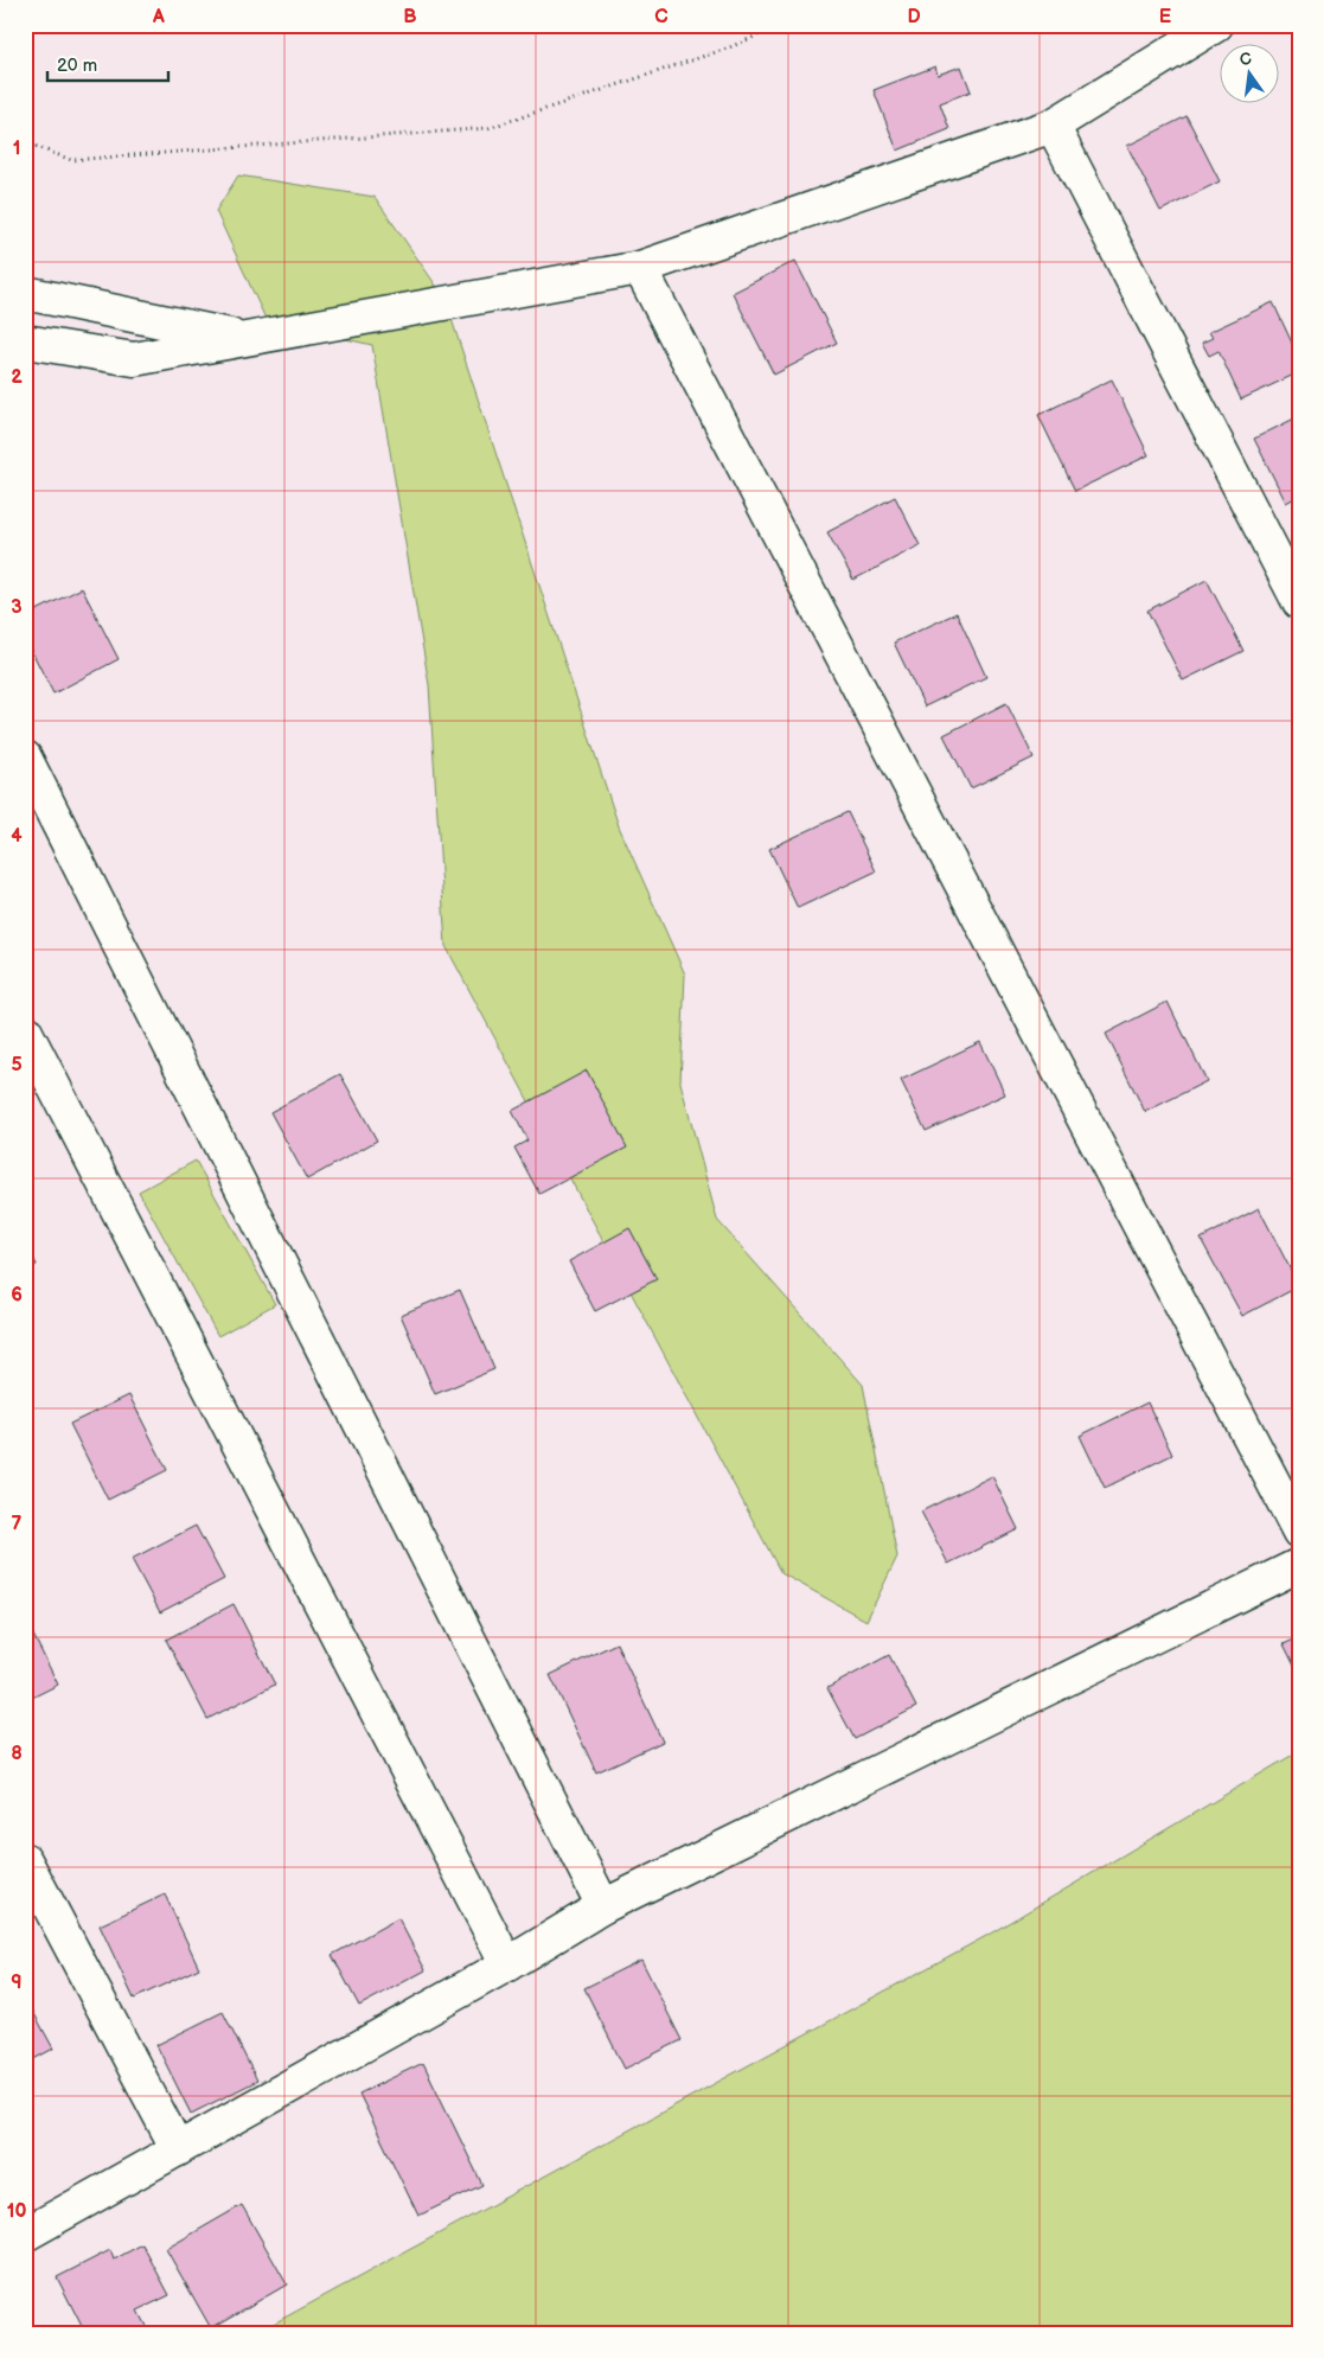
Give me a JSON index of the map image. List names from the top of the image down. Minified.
{"scale_bar":"20 m","north":"top","grid":{"columns":["A","B","C","D","E"],"rows":["1","2","3","4","5","6","7","8","9","10"]}}
